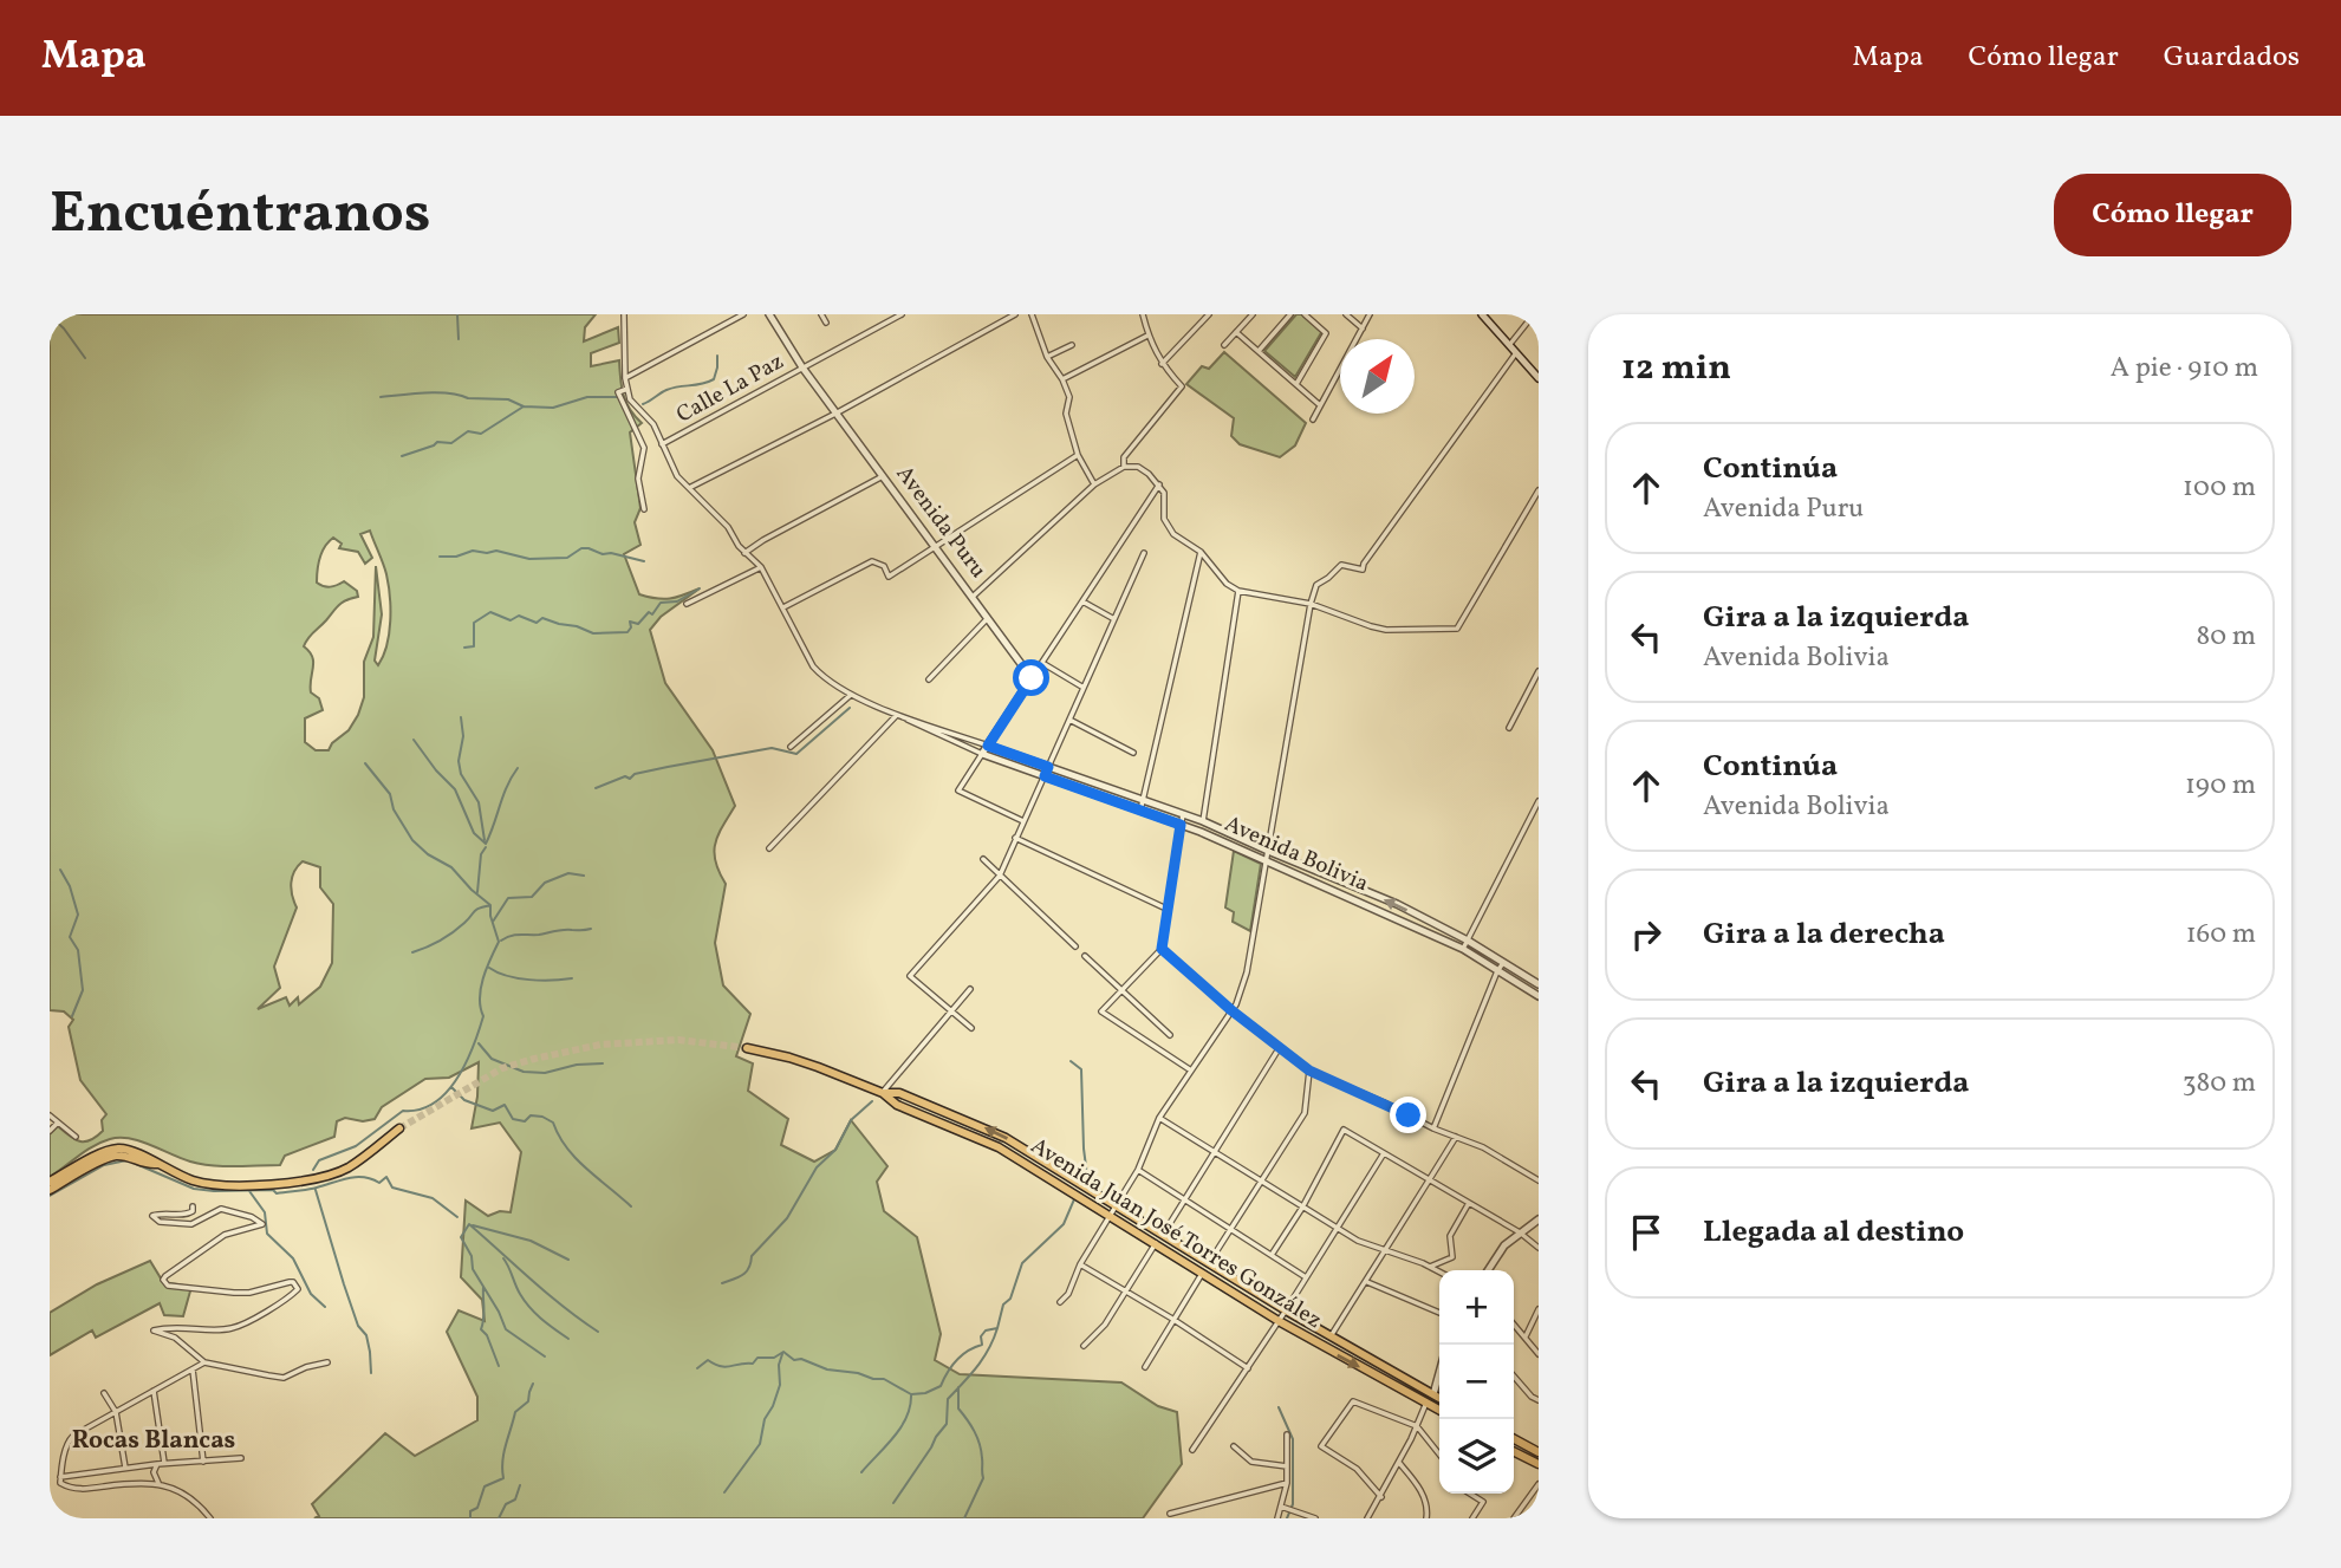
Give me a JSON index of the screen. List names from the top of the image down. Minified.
{"streets":{"main road":["Avenida Juan José Torres González"],"street":["Calle La Paz","Avenida Puru","Avenida Bolivia"]},"crossings":[["Calle La Paz","Avenida Puru"]],"districts":["Rocas Blancas"],"north":"top right","page":{"header":"Mapa","nav":["Mapa","Cómo llegar","Guardados"],"buttons":"Cómo llegar","title":"Encuéntranos","heading":["12 min","A pie · 910 m"],"list":[["Continúa","Avenida Puru","100 m"],["Gira a la izquierda","Avenida Bolivia","80 m"],["Continúa","Avenida Bolivia","190 m"],["Gira a la derecha","160 m"],["Gira a la izquierda","380 m"],"Llegada al destino"],"map_buttons":["+","−"]}}
